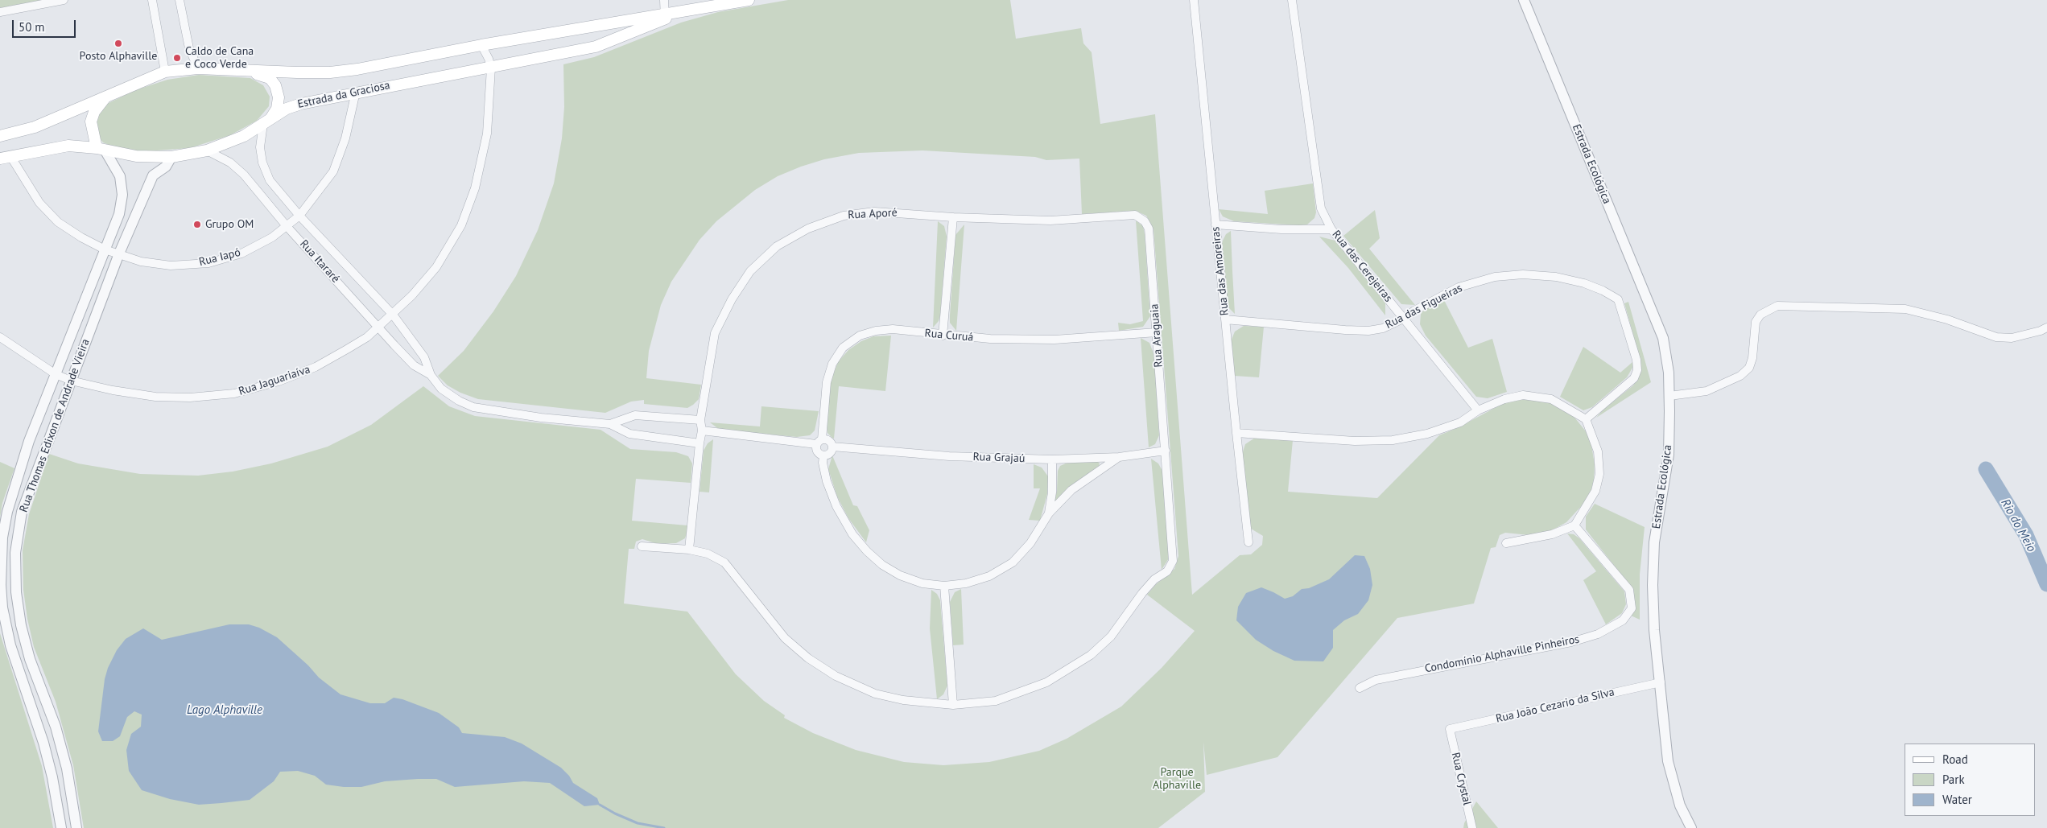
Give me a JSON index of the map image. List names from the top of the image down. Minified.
{"streets":{"main road":["Estrada da Graciosa"],"street":["Estrada Ecológica","Rua Aporé","Rua Iapó","Rua Itararé","Rua das Cerejeiras","Rua das Amoreiras","Rua das Figueiras","Rua Curuá","Rua Araguaia","Rua Jaguariaíva","Rua Thomas Edixon de Andrade Vieira","Rua Grajaú","Condomínio Alphaville Pinheiros","Rua João Cezario da Silva","Rua Crystal"]},"crossings":[["Estrada da Graciosa","Rua Iapó"],["Estrada da Graciosa","Rua Itararé"],["Estrada da Graciosa","Rua Jaguariaíva"],["Estrada da Graciosa","Rua Thomas Edixon de Andrade Vieira"],["Estrada Ecológica","Rua João Cezario da Silva"],["Rua Aporé","Rua Araguaia"],["Rua Iapó","Rua Itararé"],["Rua Iapó","Rua Thomas Edixon de Andrade Vieira"],["Rua Itararé","Rua Jaguariaíva"],["Rua das Cerejeiras","Rua das Figueiras"],["Rua das Amoreiras","Rua das Figueiras"],["Rua Curuá","Rua Araguaia"],["Rua Curuá","Rua Grajaú"],["Rua Araguaia","Rua Grajaú"],["Rua Jaguariaíva","Rua Thomas Edixon de Andrade Vieira"],["Rua João Cezario da Silva","Rua Crystal"]],"water":["Rio do Meio","Lago Alphaville"],"parks":["Parque Alphaville"],"places":["Posto Alphaville","Caldo de Cana e Coco Verde","Grupo OM"],"legend":["Road","Park","Water"],"scale_bar":"50 m"}
